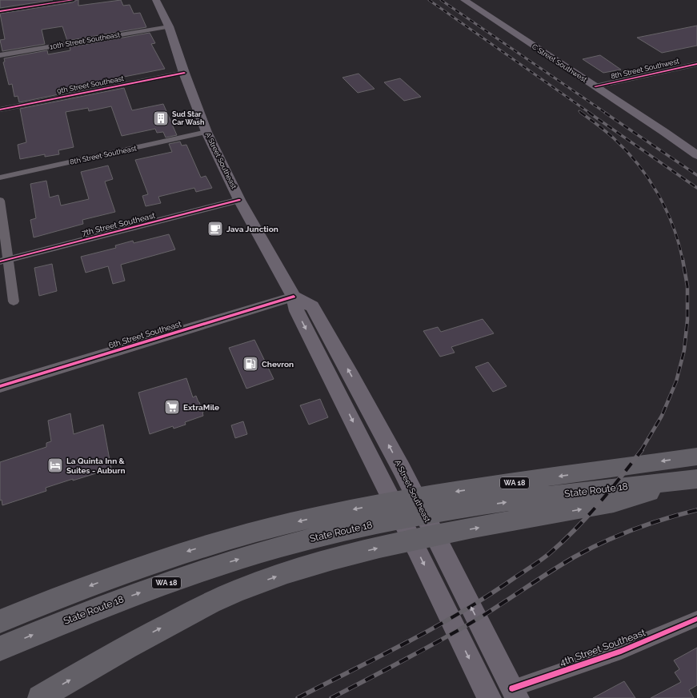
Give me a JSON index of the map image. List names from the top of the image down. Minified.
{"streets":{"highway":["WA 18","State Route 18"],"main road":["C Street Southwest","A Street Southeast"],"street":["10th Street Southeast","8th Street Southwest","9th Street Southeast","8th Street Southeast","7th Street Southeast","6th Street Southeast","4th Street Southeast"]},"crossings":[["10th Street Southeast","A Street Southeast"],["C Street Southwest","8th Street Southwest"],["9th Street Southeast","A Street Southeast"],["8th Street Southeast","A Street Southeast"],["A Street Southeast","7th Street Southeast"],["A Street Southeast","6th Street Southeast"],["A Street Southeast","4th Street Southeast"]],"places":{"building":["Sud Star Car Wash"],"cafe":["Java Junction"],"fuel station":["Chevron"],"supermarket":["ExtraMile"],"hotel":["La Quinta Inn & Suites - Auburn"]}}
